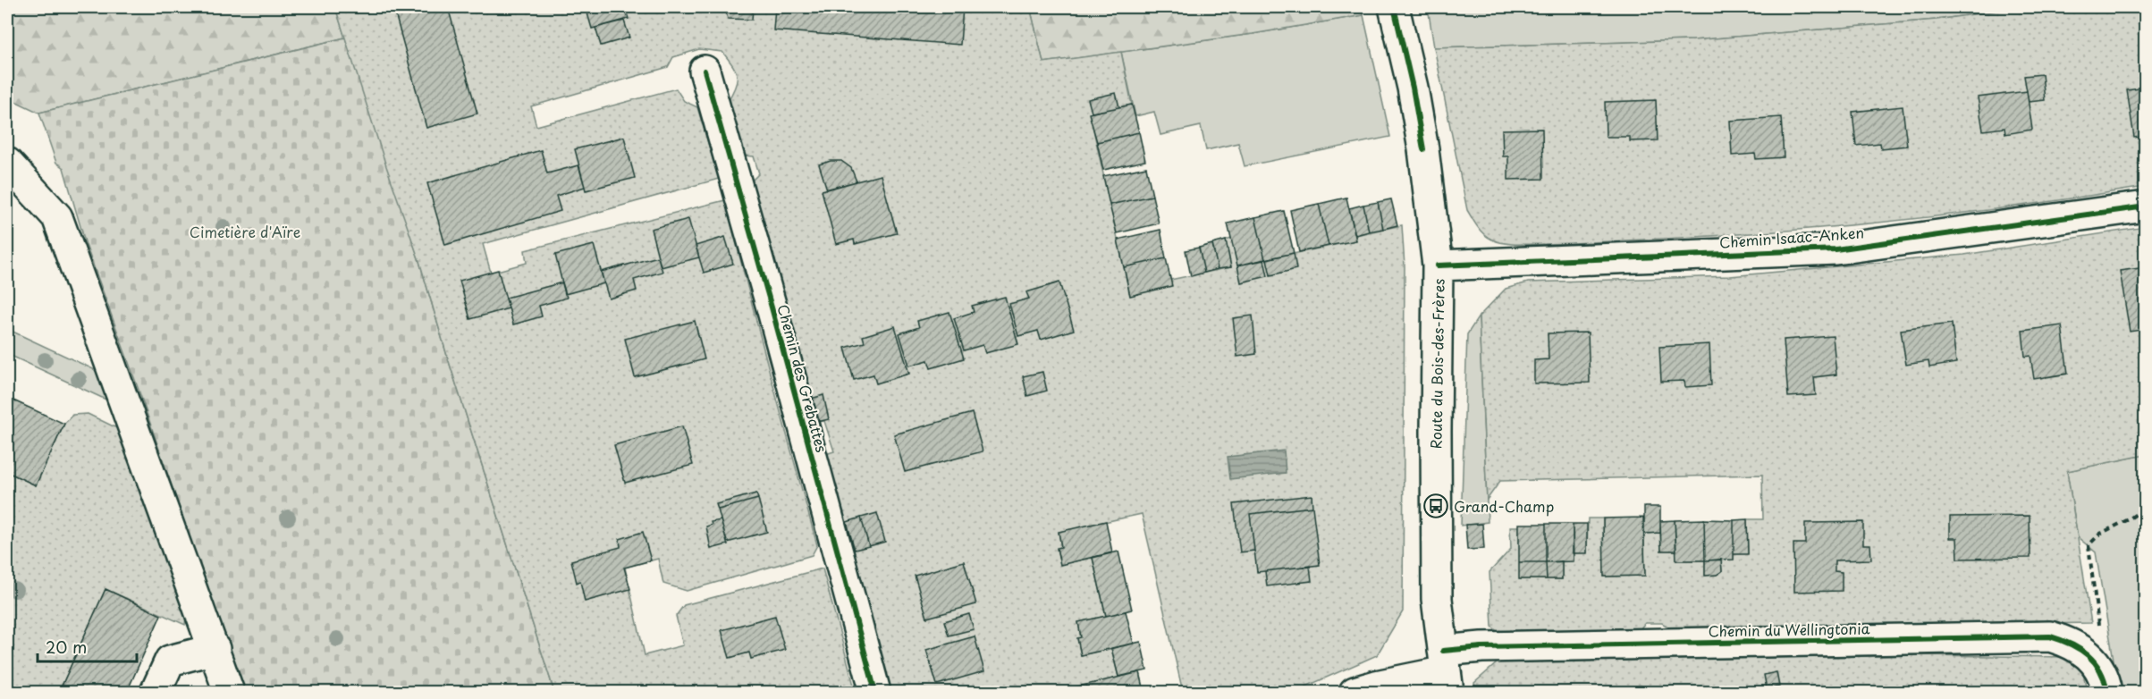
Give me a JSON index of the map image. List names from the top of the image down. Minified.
{"streets":{"street":["Chemin Isaac-Anken","Route du Bois-des-Frères","Chemin des Grebattes","Chemin du Wellingtonia"]},"crossings":[["Chemin Isaac-Anken","Route du Bois-des-Frères"],["Route du Bois-des-Frères","Chemin du Wellingtonia"]],"parks":["Cimetière d'Aïre"],"places":{"bus stop":["Grand-Champ"]},"scale_bar":"20 m"}
